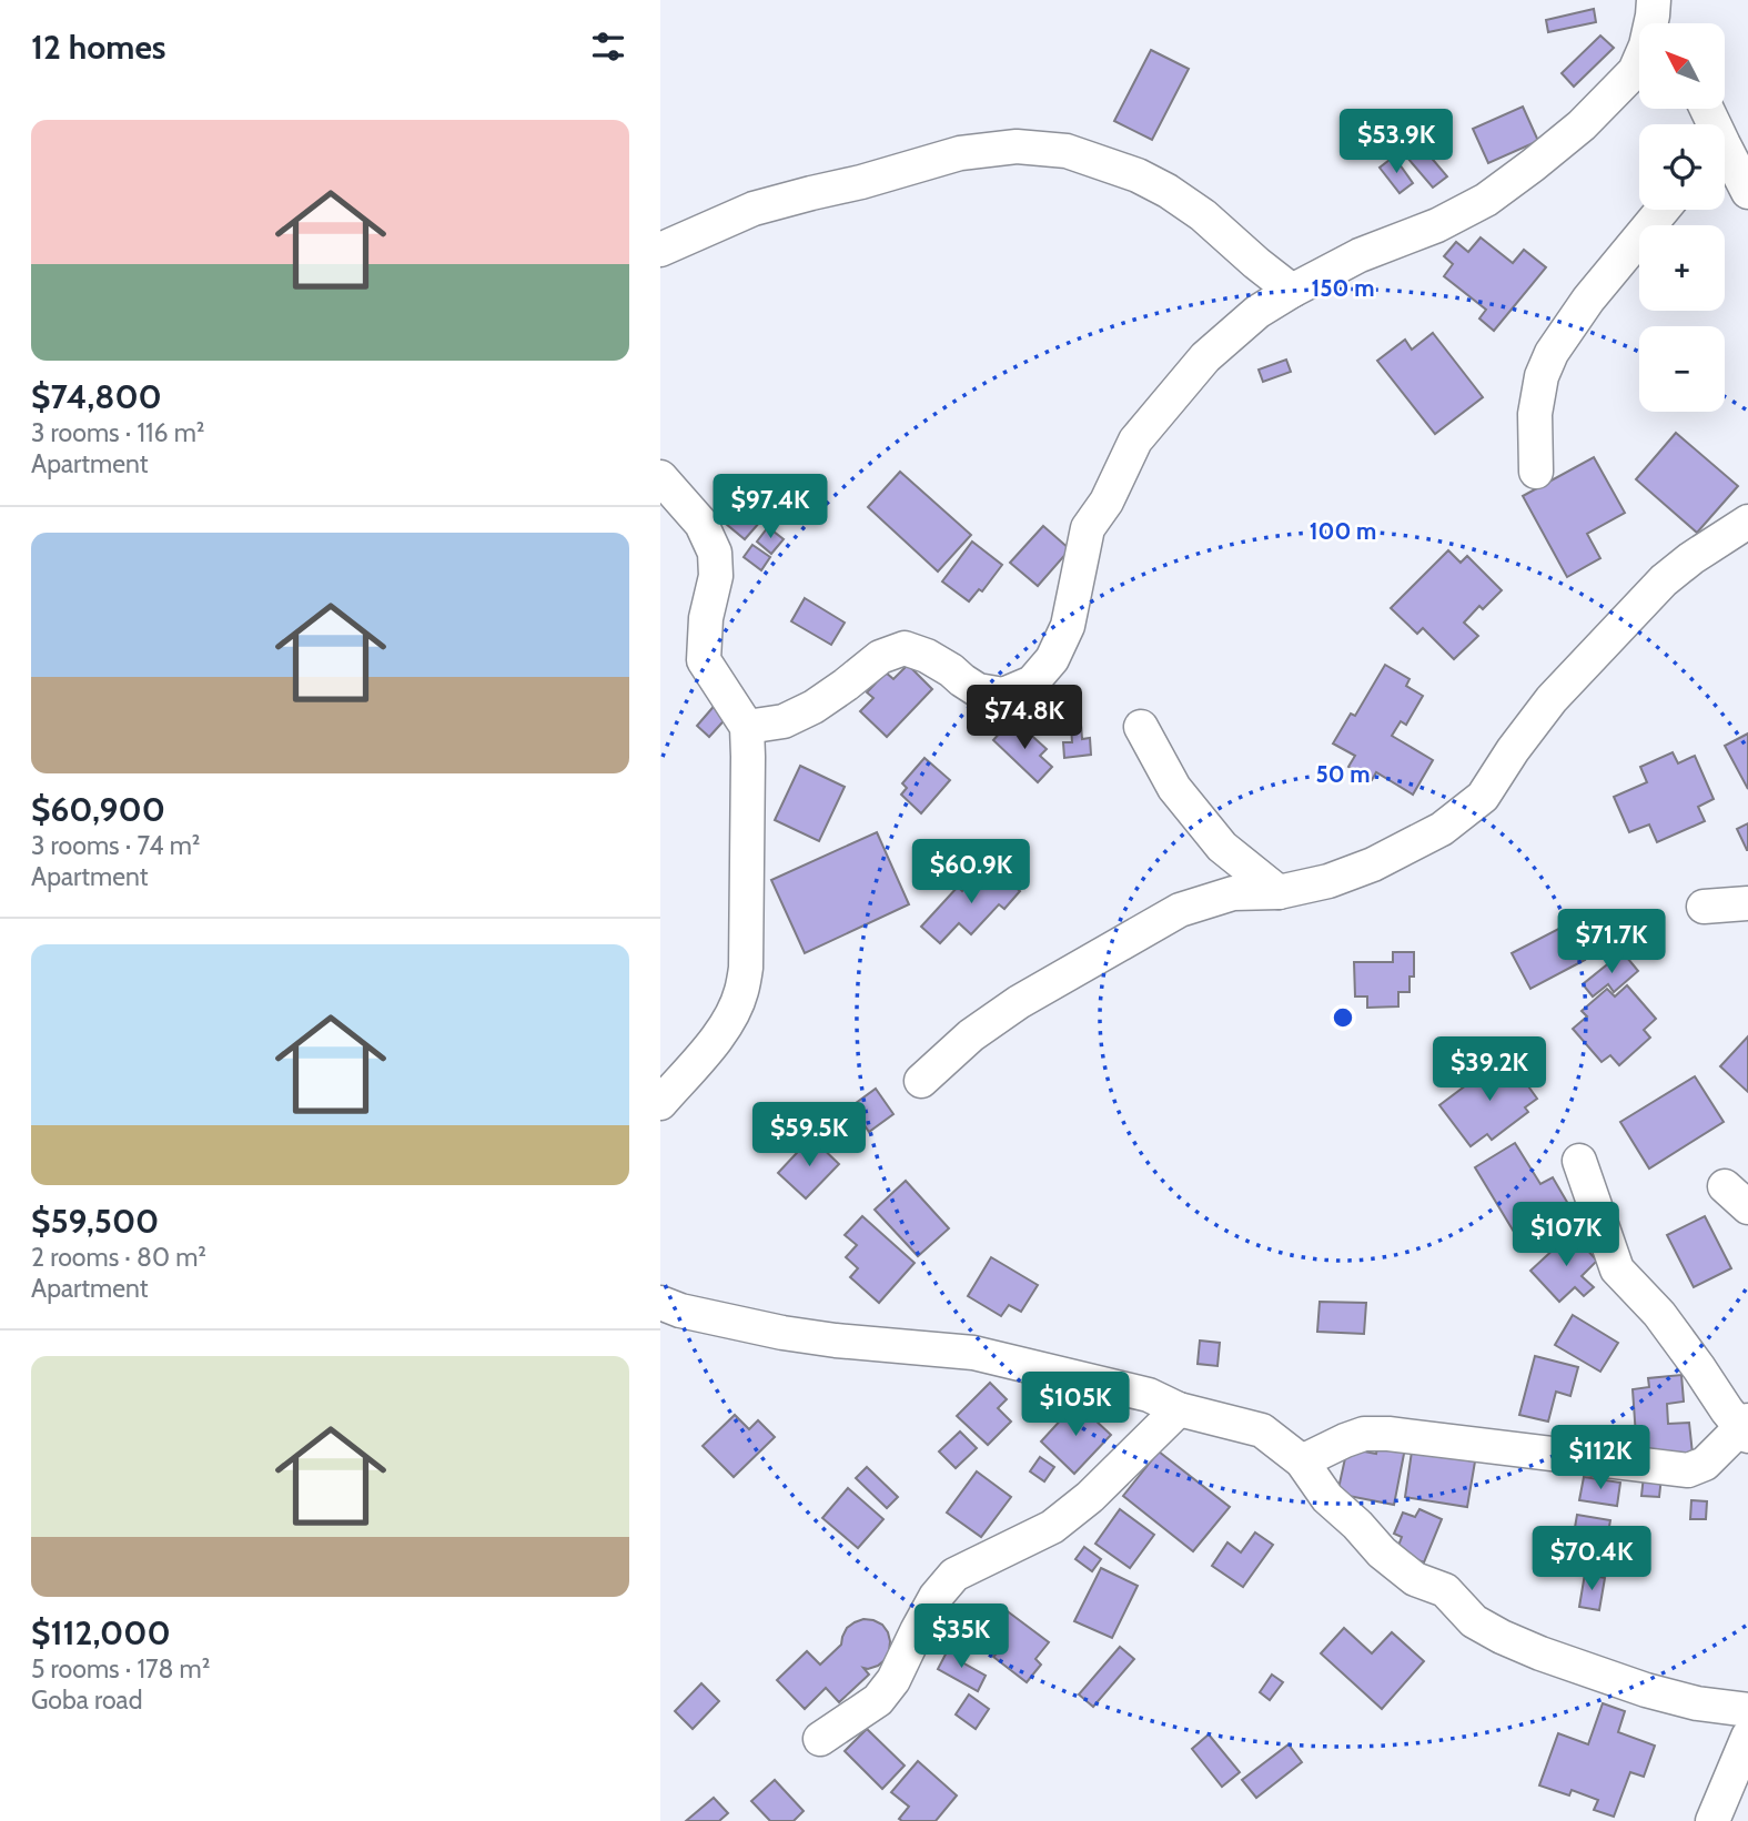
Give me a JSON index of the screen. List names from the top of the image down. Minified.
{"north":"top left","page":{"heading":"12 homes","map_buttons":["+","−"],"list":[{"name":"$74,800","note":"3 rooms · 116 m² · Apartment"},{"name":"$60,900","note":"3 rooms · 74 m² · Apartment"},{"name":"$59,500","note":"2 rooms · 80 m² · Apartment"},{"name":"$112,000","note":"5 rooms · 178 m² · Goba road"}],"price":["$53.9K","$97.4K","$74.8K","$60.9K","$71.7K","$39.2K","$59.5K","$107K","$105K","$112K","$70.4K","$35K"]},"rings":["150 m","100 m","50 m"]}
